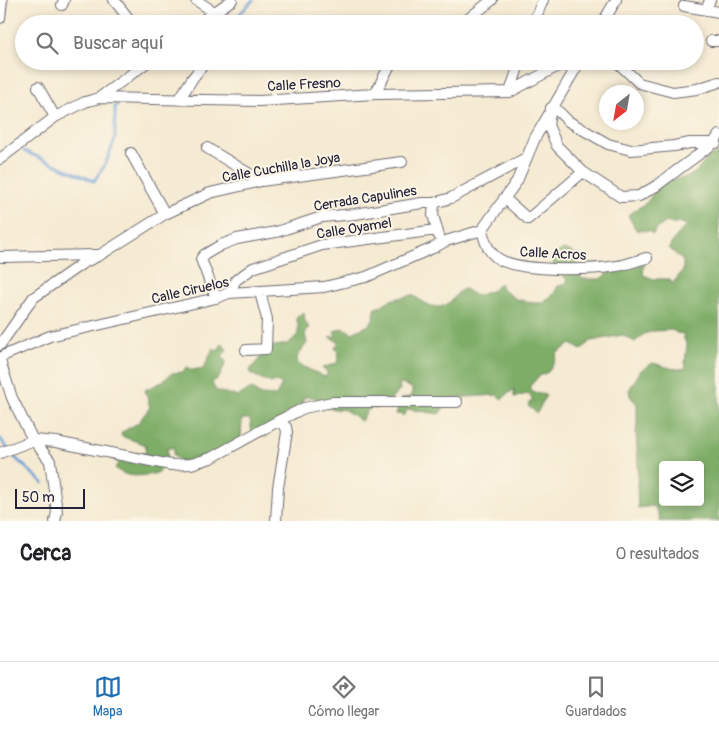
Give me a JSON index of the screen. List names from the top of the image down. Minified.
{"streets":{"street":["Calle Fresno","Calle Cuchilla la Joya","Cerrada Capulines","Calle Oyamel","Calle Acros","Calle Ciruelos"]},"crossings":[["Cerrada Capulines","Calle Ciruelos"],["Calle Oyamel","Calle Ciruelos"]],"scale_bar":"50 m","north":"bottom left","page":{"search":"Buscar aquí","scale":"50 m","heading":["Cerca","0 resultados"],"nav":["Mapa","Cómo llegar","Guardados"]}}
